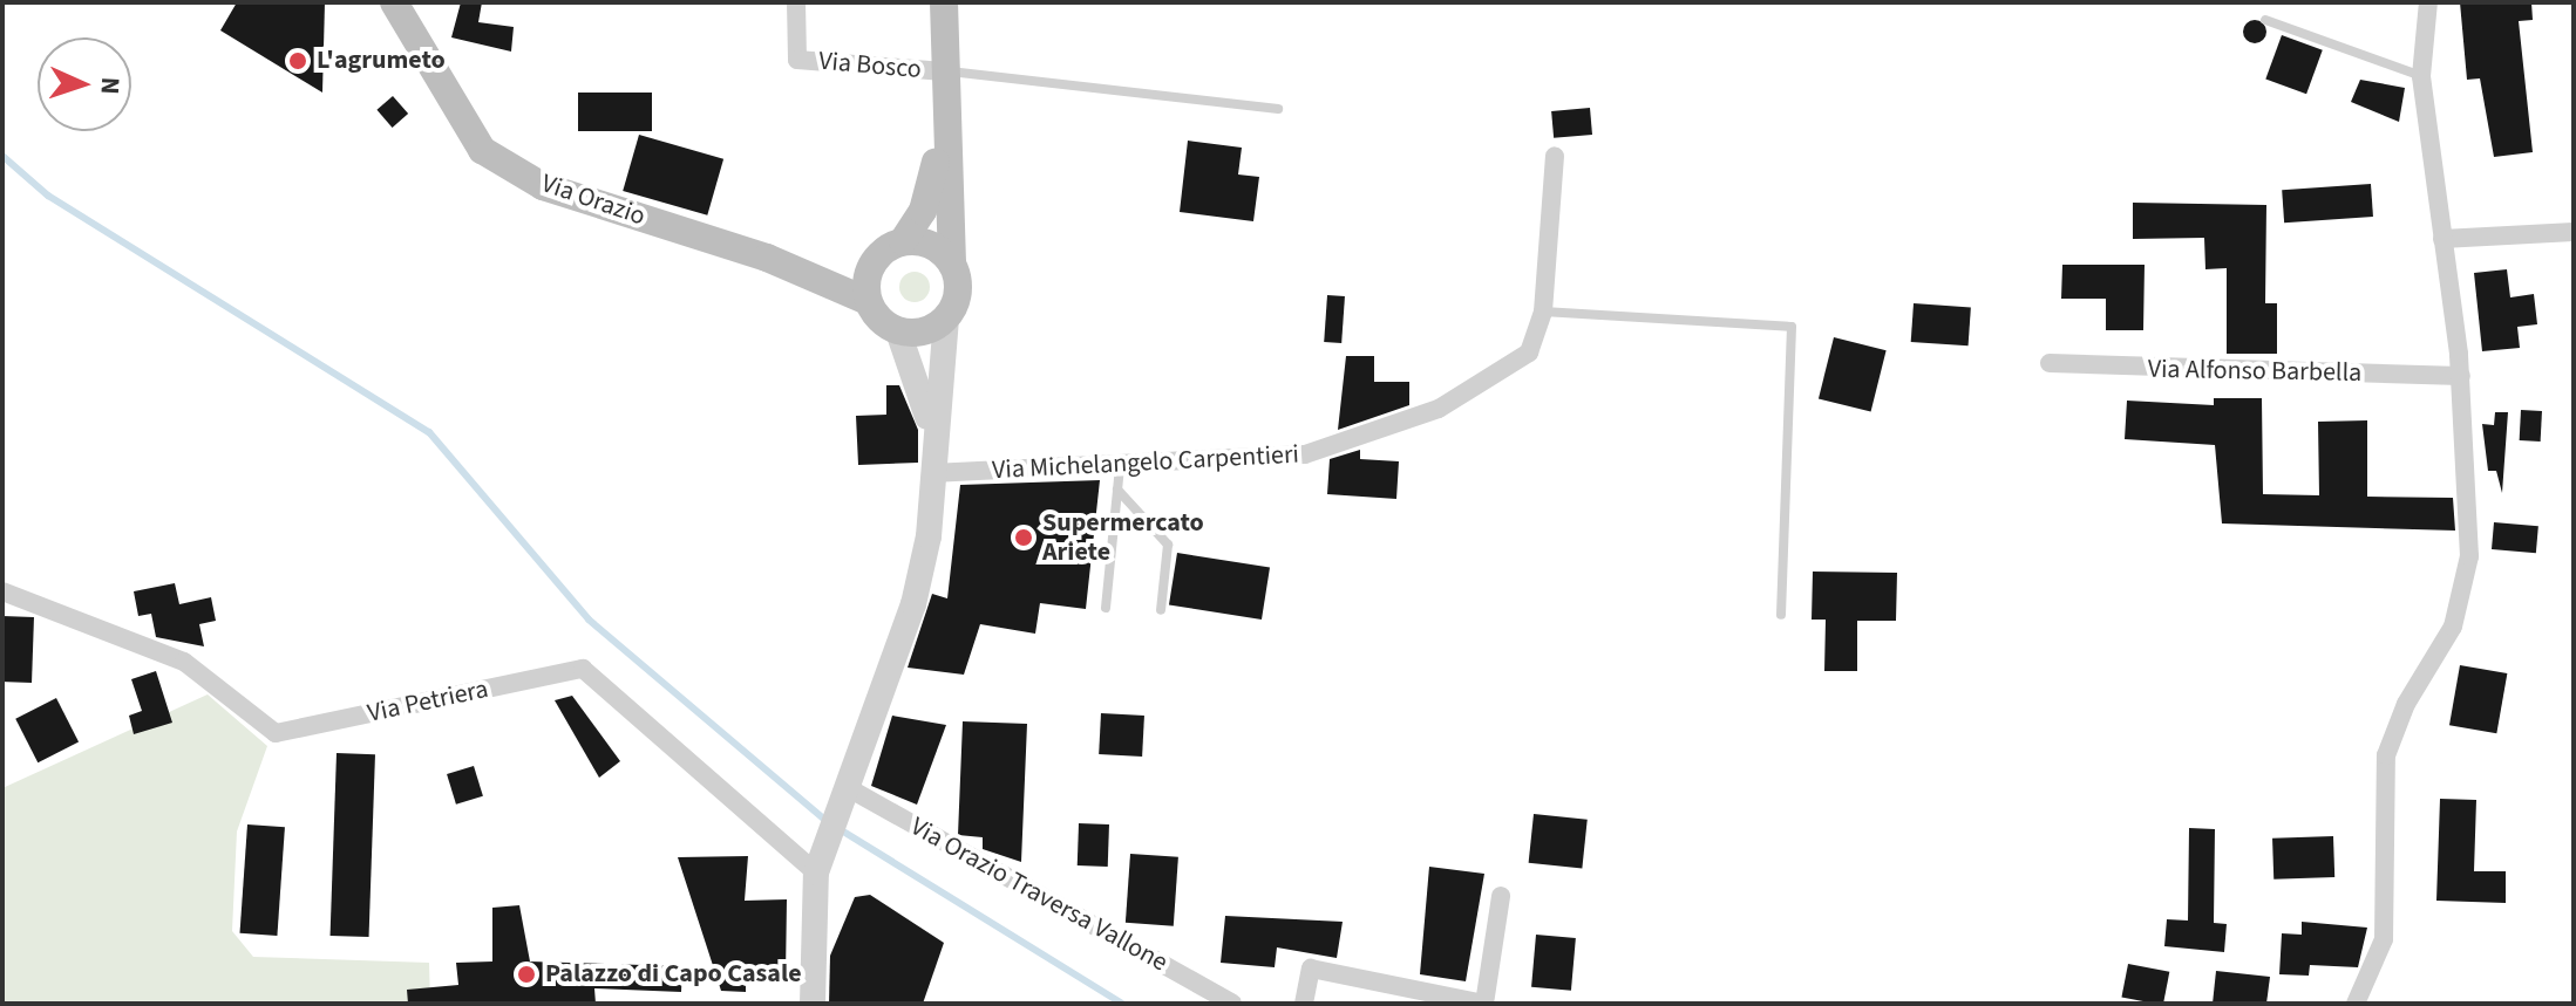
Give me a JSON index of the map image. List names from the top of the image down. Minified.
{"streets":{"main road":["Via Orazio"],"street":["Via Bosco","Via Alfonso Barbella","Via Michelangelo Carpentieri","Via Petriera","Via Orazio Traversa Vallone"]},"places":["L'agrumeto","Supermercato Ariete","Palazzo di Capo Casale"],"north":"right"}
